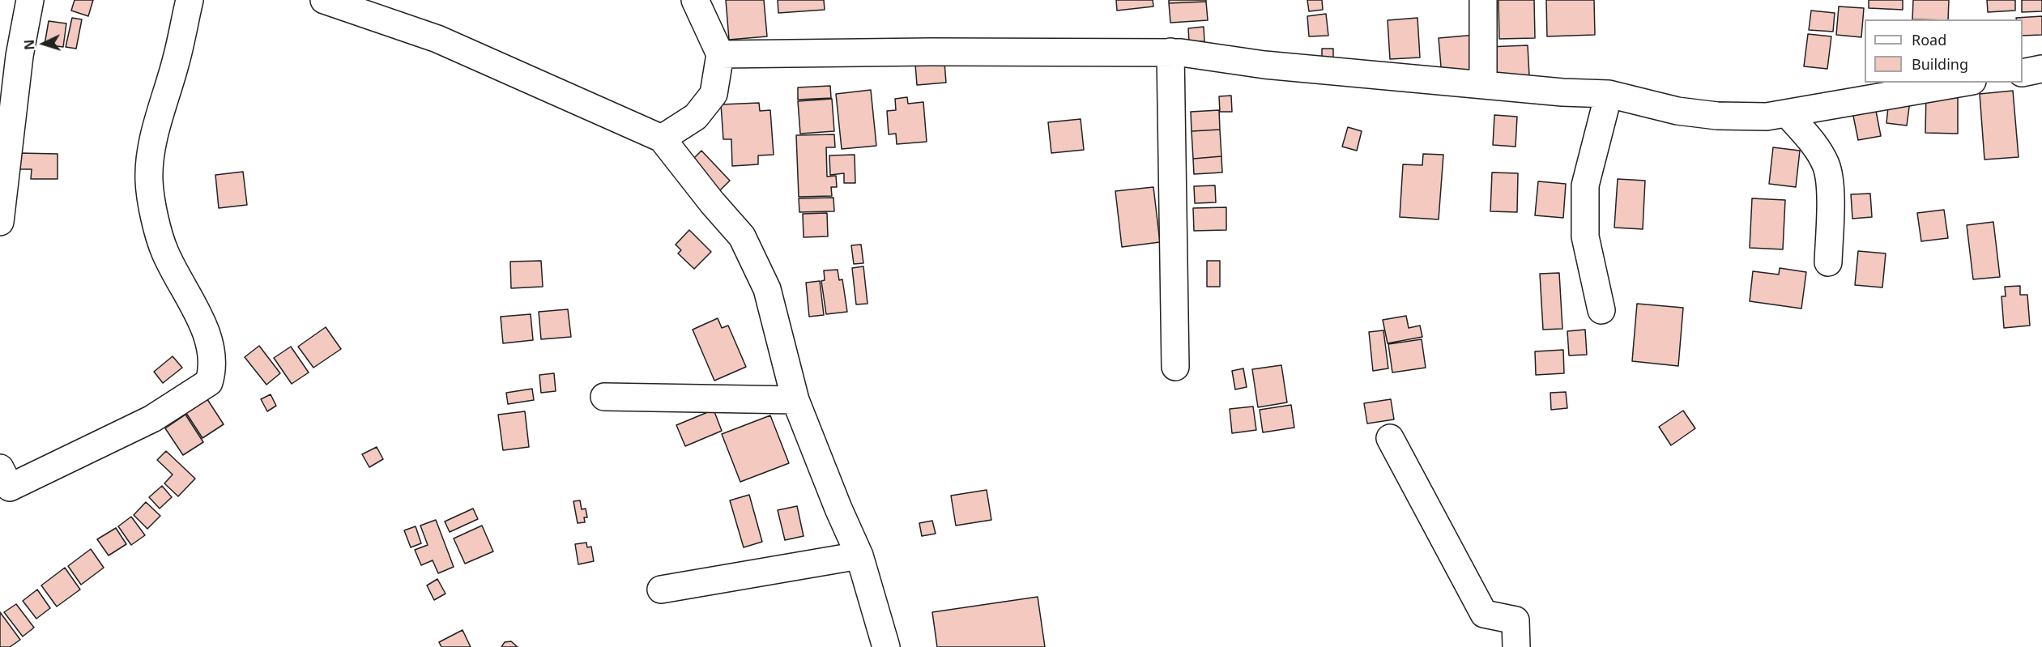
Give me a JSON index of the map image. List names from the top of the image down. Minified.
{"legend":["Road","Building"],"north":"left"}
